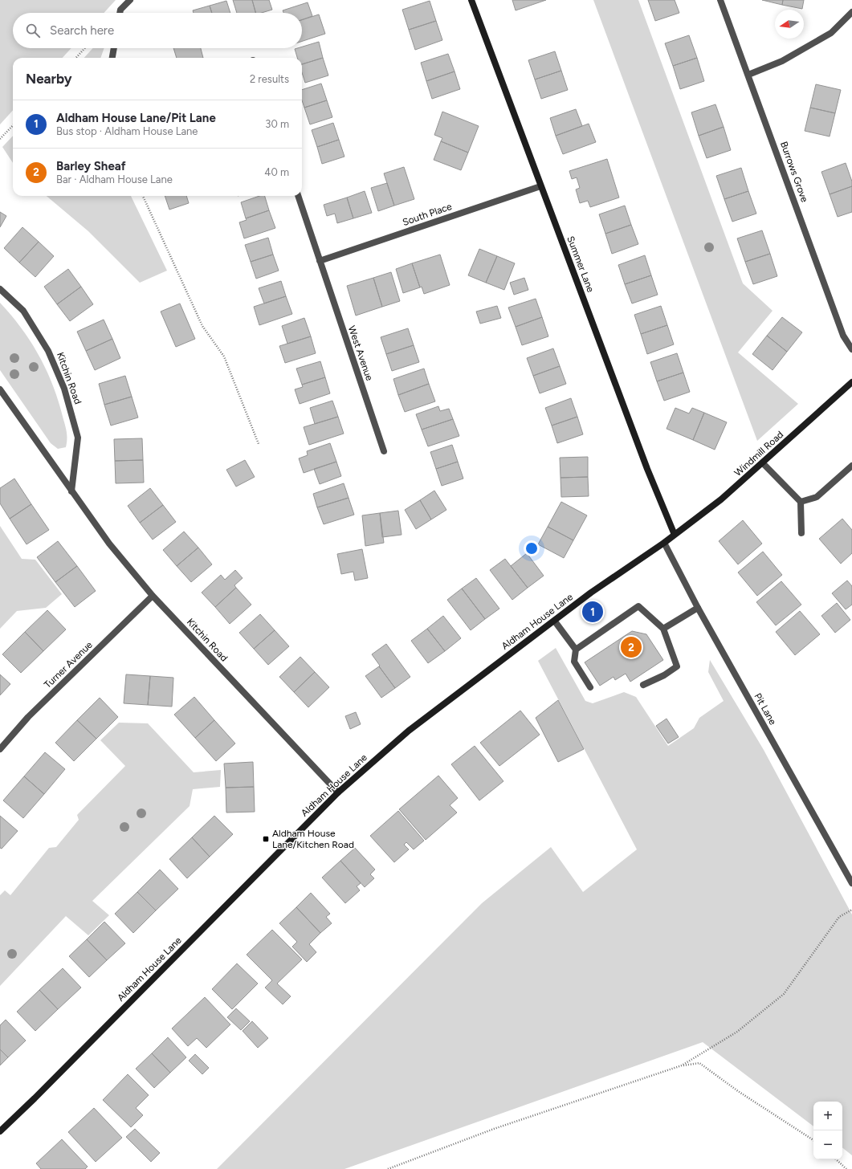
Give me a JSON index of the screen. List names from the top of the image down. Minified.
{"streets":{"street":["Burrows Grove","South Place","Summer Lane","West Avenue","Kitchin Road","Windmill Road","Aldham House Lane","Turner Avenue","Pit Lane"]},"crossings":[["South Place","Summer Lane"],["South Place","West Avenue"],["Summer Lane","Windmill Road"],["Summer Lane","Aldham House Lane"],["Kitchin Road","Aldham House Lane"],["Kitchin Road","Turner Avenue"],["Windmill Road","Aldham House Lane"],["Aldham House Lane","Pit Lane"]],"places":{"transit":["Aldham House Lane/Kitchen Road"]},"north":"left","page":{"search":"Search here","heading":["Nearby","2 results"],"list":[{"mark":"1","name":"Aldham House Lane/Pit Lane","note":"Bus stop · Aldham House Lane","value":"30 m"},{"mark":"2","name":"Barley Sheaf","note":"Bar · Aldham House Lane","value":"40 m"}],"pins":["1","2"],"map_buttons":["+","−"]}}
